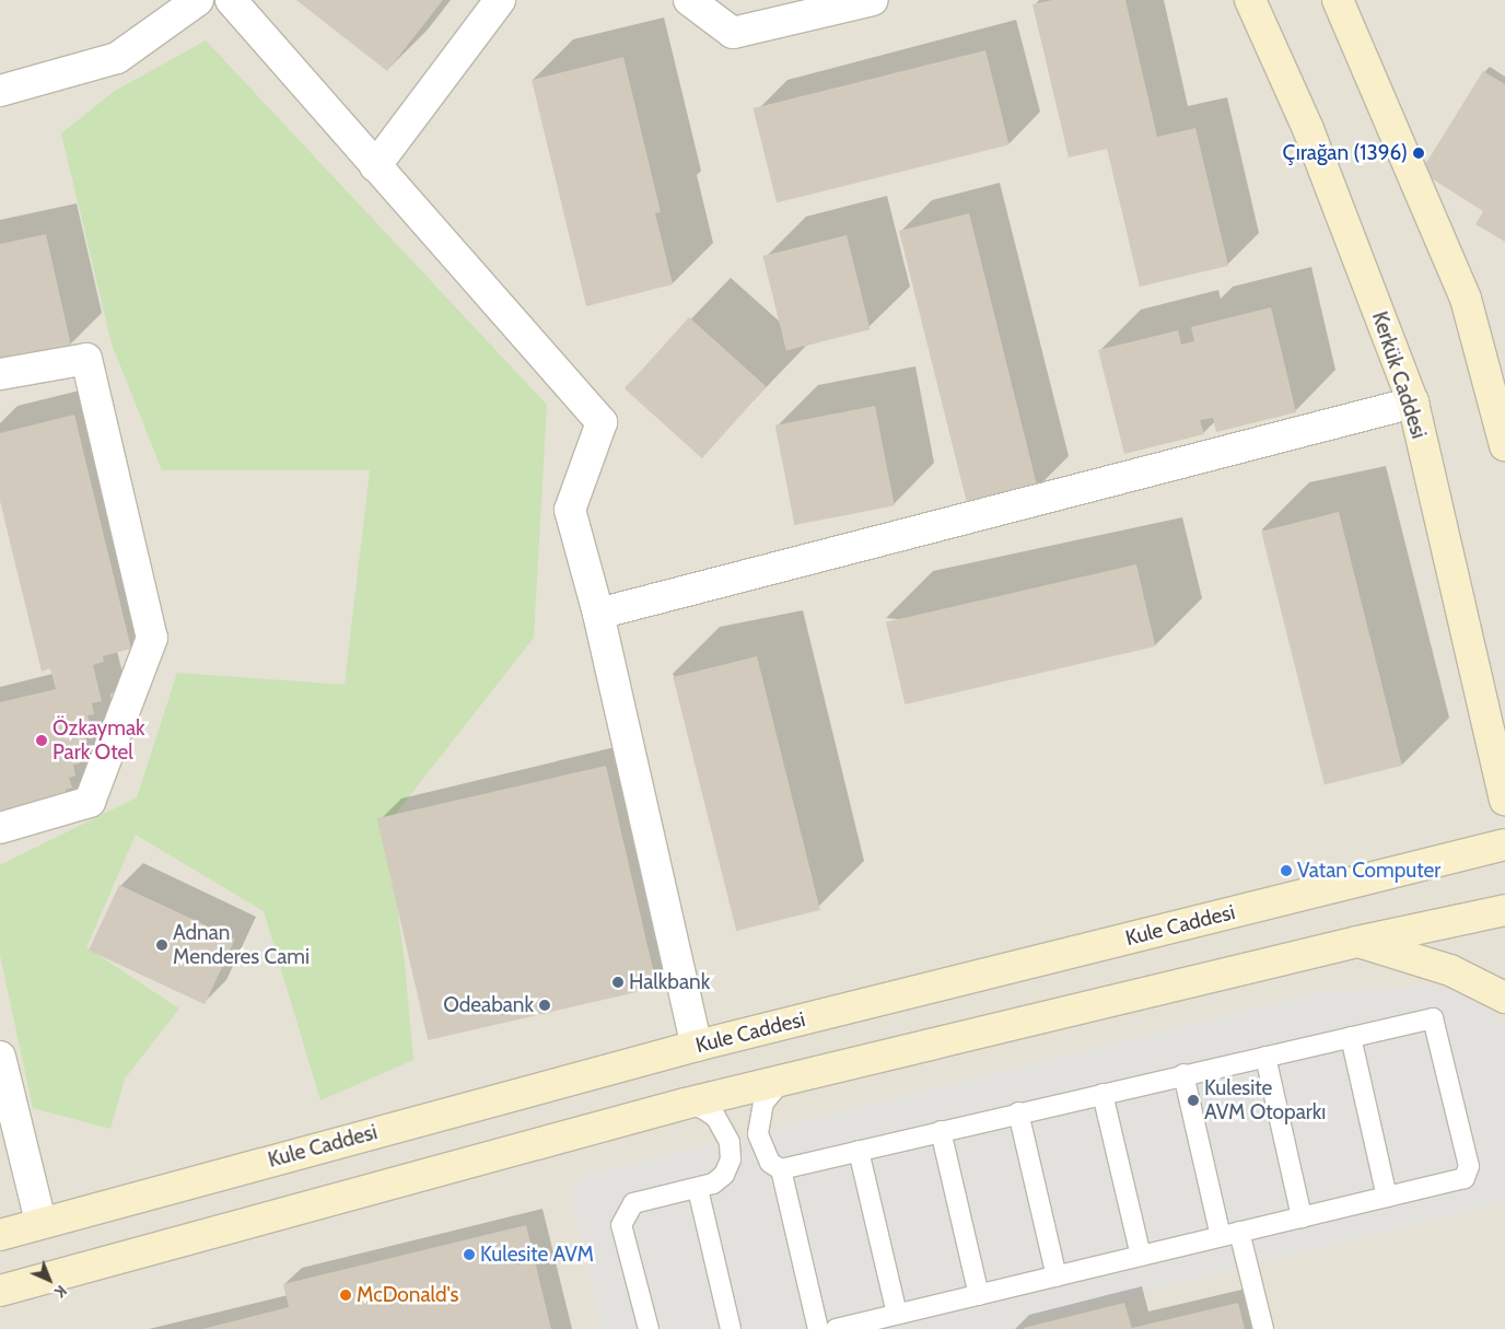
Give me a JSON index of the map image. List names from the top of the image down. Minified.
{"streets":{"main road":["Kerkük Caddesi","Kule Caddesi"]},"places":["Çırağan (1396)","Özkaymak Park Otel","Vatan Computer","Adnan Menderes Cami","Halkbank","Odeabank","Kulesite AVM Otoparkı","Kulesite AVM","McDonald's"],"north":"bottom right"}
